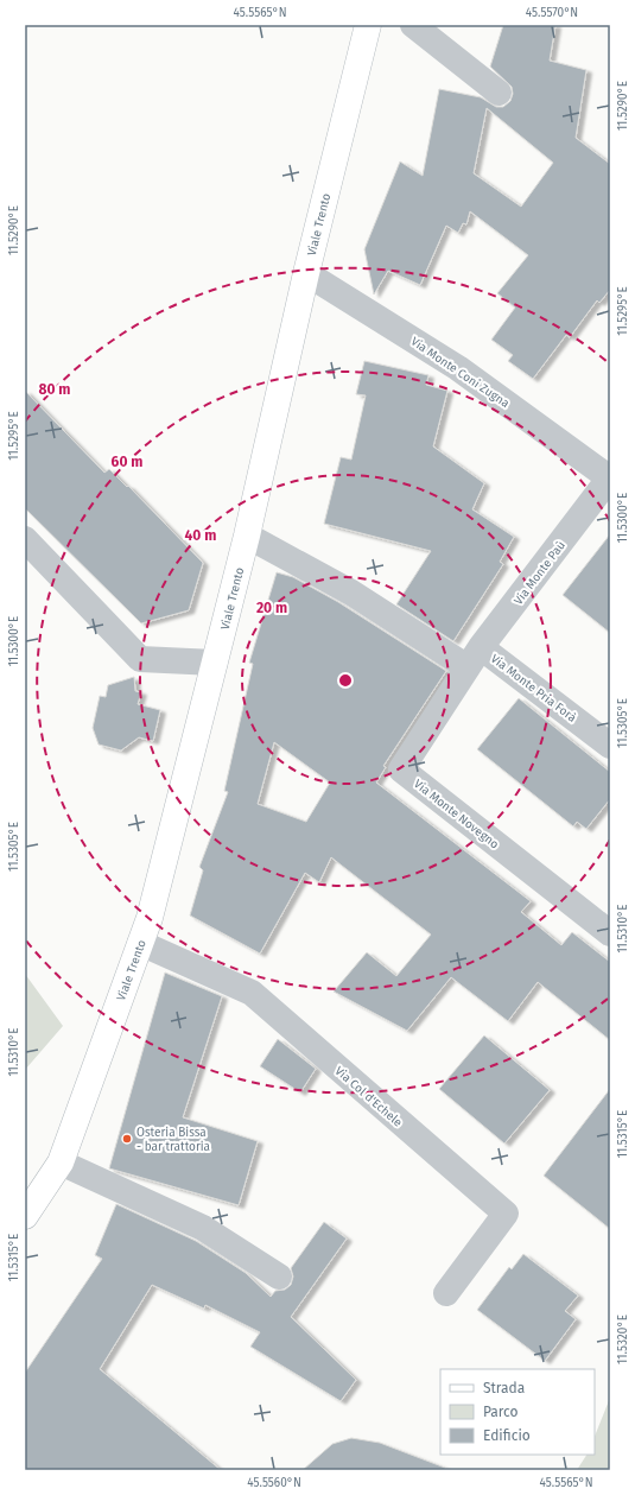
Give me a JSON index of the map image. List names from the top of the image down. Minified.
{"streets":{"main road":["Viale Trento"],"street":["Via Monte Coni Zugna","Via Monte Paù","Via Monte Pria Forà","Via Monte Novegno","Via Col d'Echele"]},"crossings":[["Viale Trento","Via Monte Coni Zugna"],["Viale Trento","Via Col d'Echele"],["Via Monte Coni Zugna","Via Monte Paù"],["Via Monte Paù","Via Monte Pria Forà"],["Via Monte Paù","Via Monte Novegno"],["Via Monte Pria Forà","Via Monte Novegno"]],"places":["Osteria Bissa - bar trattoria"],"legend":["Strada","Parco","Edificio"],"coordinates":["45.5565°N","45.5570°N","11.5290°E","11.5295°E","11.5300°E","11.5305°E","11.5310°E","11.5315°E","11.5320°E","45.5560°N"],"rings":["80 m","60 m","40 m","20 m"]}
